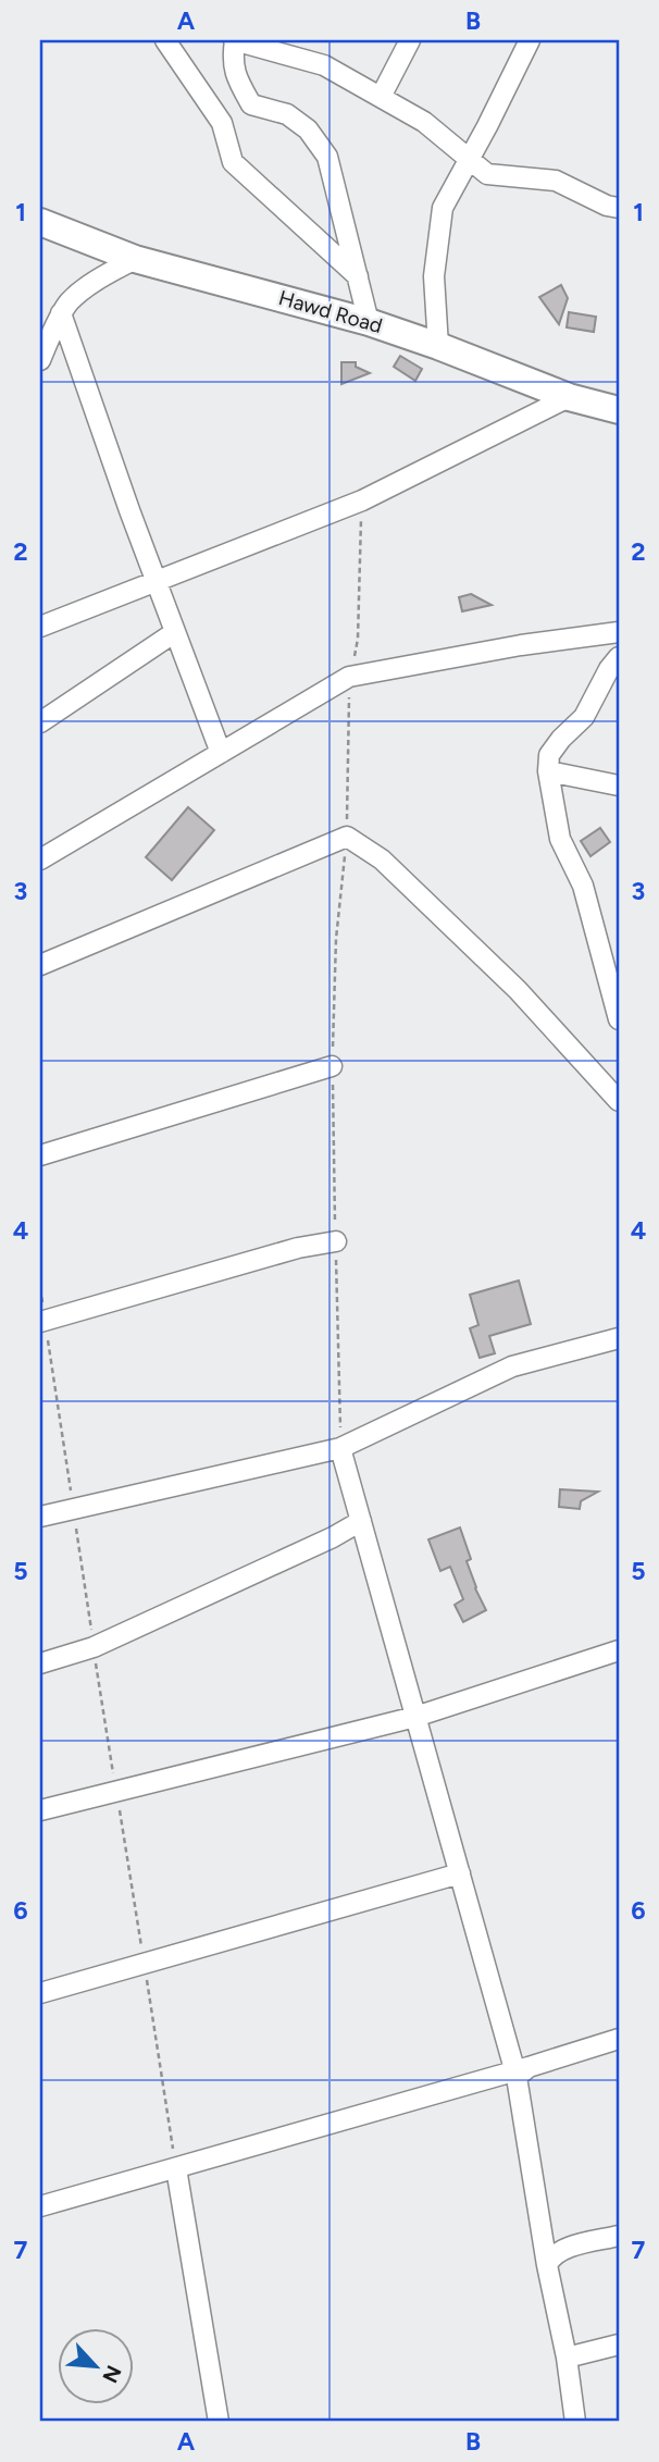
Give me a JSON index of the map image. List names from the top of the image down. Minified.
{"streets":{"main road":["Hawd Road"]},"north":"bottom right","grid":{"columns":["A","B"],"rows":["1","2","3","4","5","6","7"]}}
